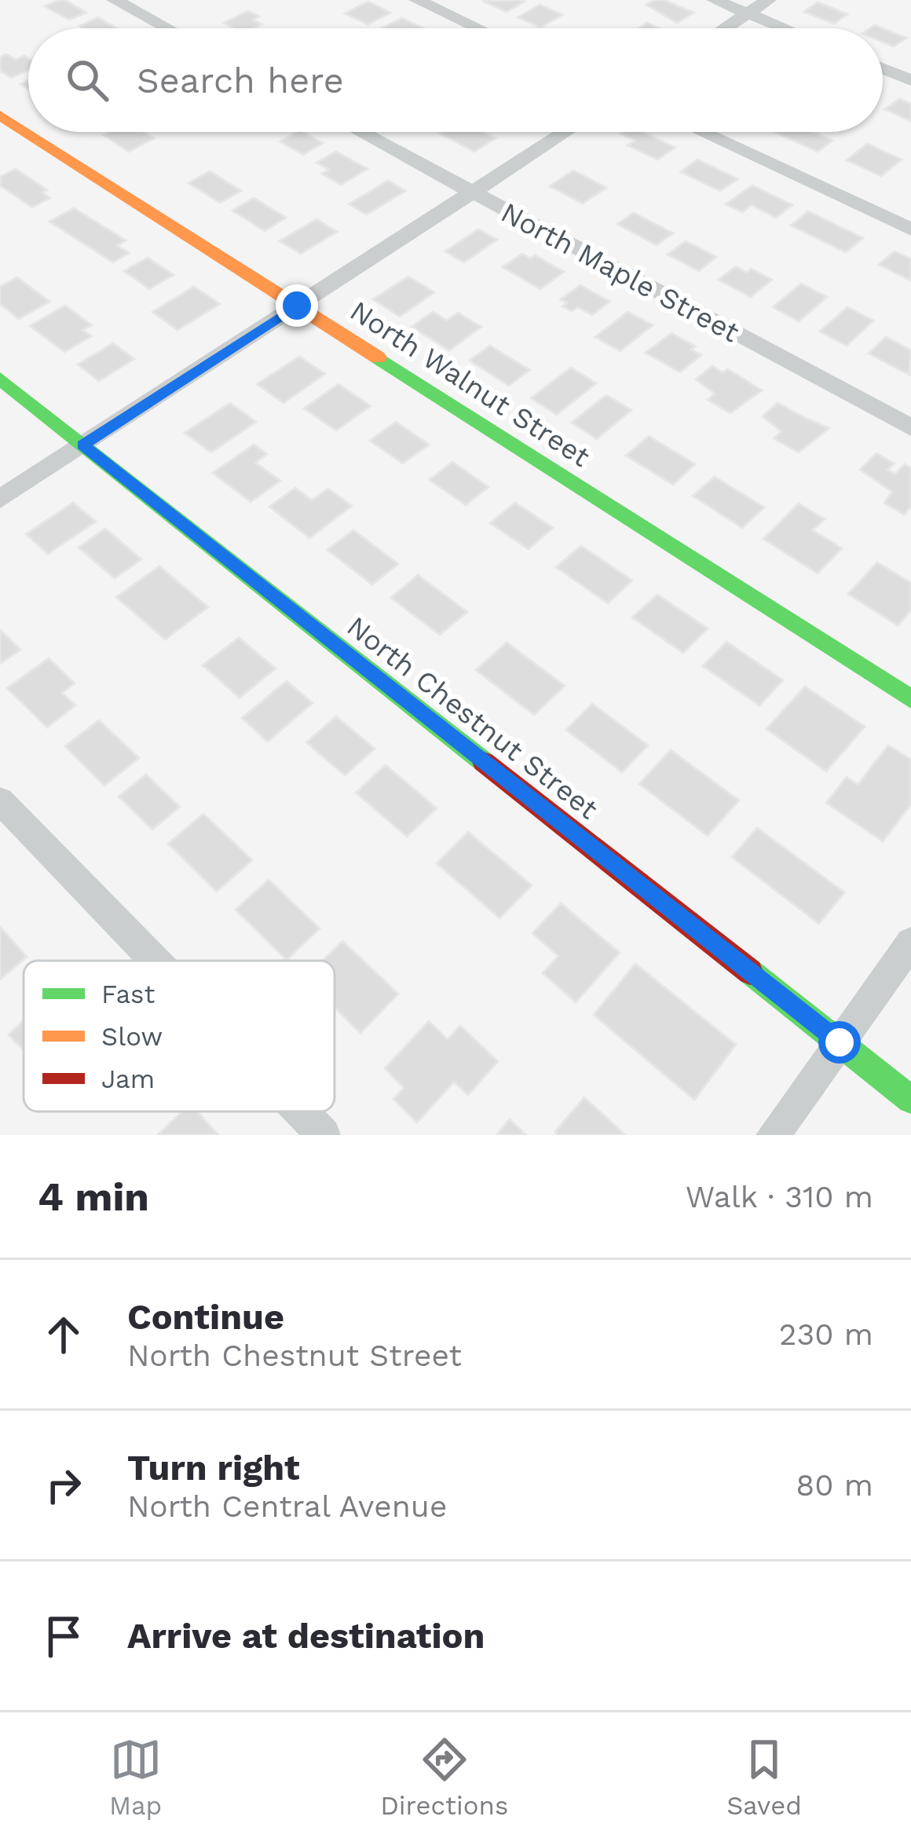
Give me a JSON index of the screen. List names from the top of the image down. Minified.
{"streets":{"street":["North Maple Street","North Walnut Street","North Chestnut Street"]},"legend":["Fast","Slow","Jam"],"page":{"search":"Search here","heading":["4 min","Walk · 310 m"],"list":[["Continue","North Chestnut Street","230 m"],["Turn right","North Central Avenue","80 m"],"Arrive at destination"],"nav":["Map","Directions","Saved"]}}
